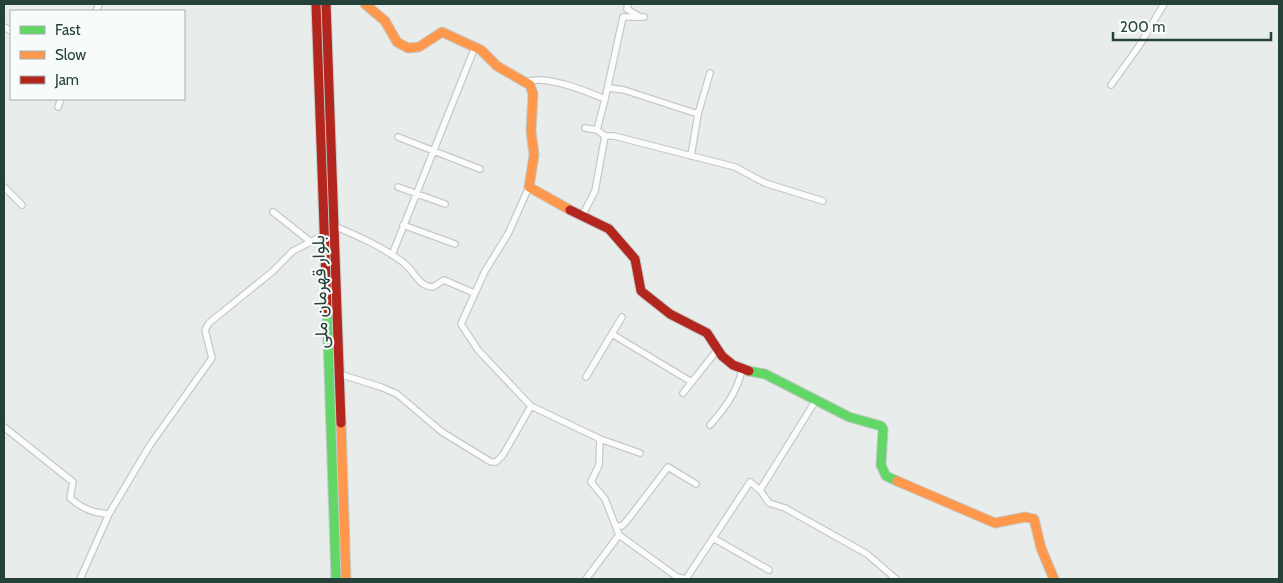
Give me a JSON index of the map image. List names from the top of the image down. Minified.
{"streets":{"main road":["بلوار قهرمان ملی"]},"legend":["Fast","Slow","Jam"],"scale_bar":"200 m"}
